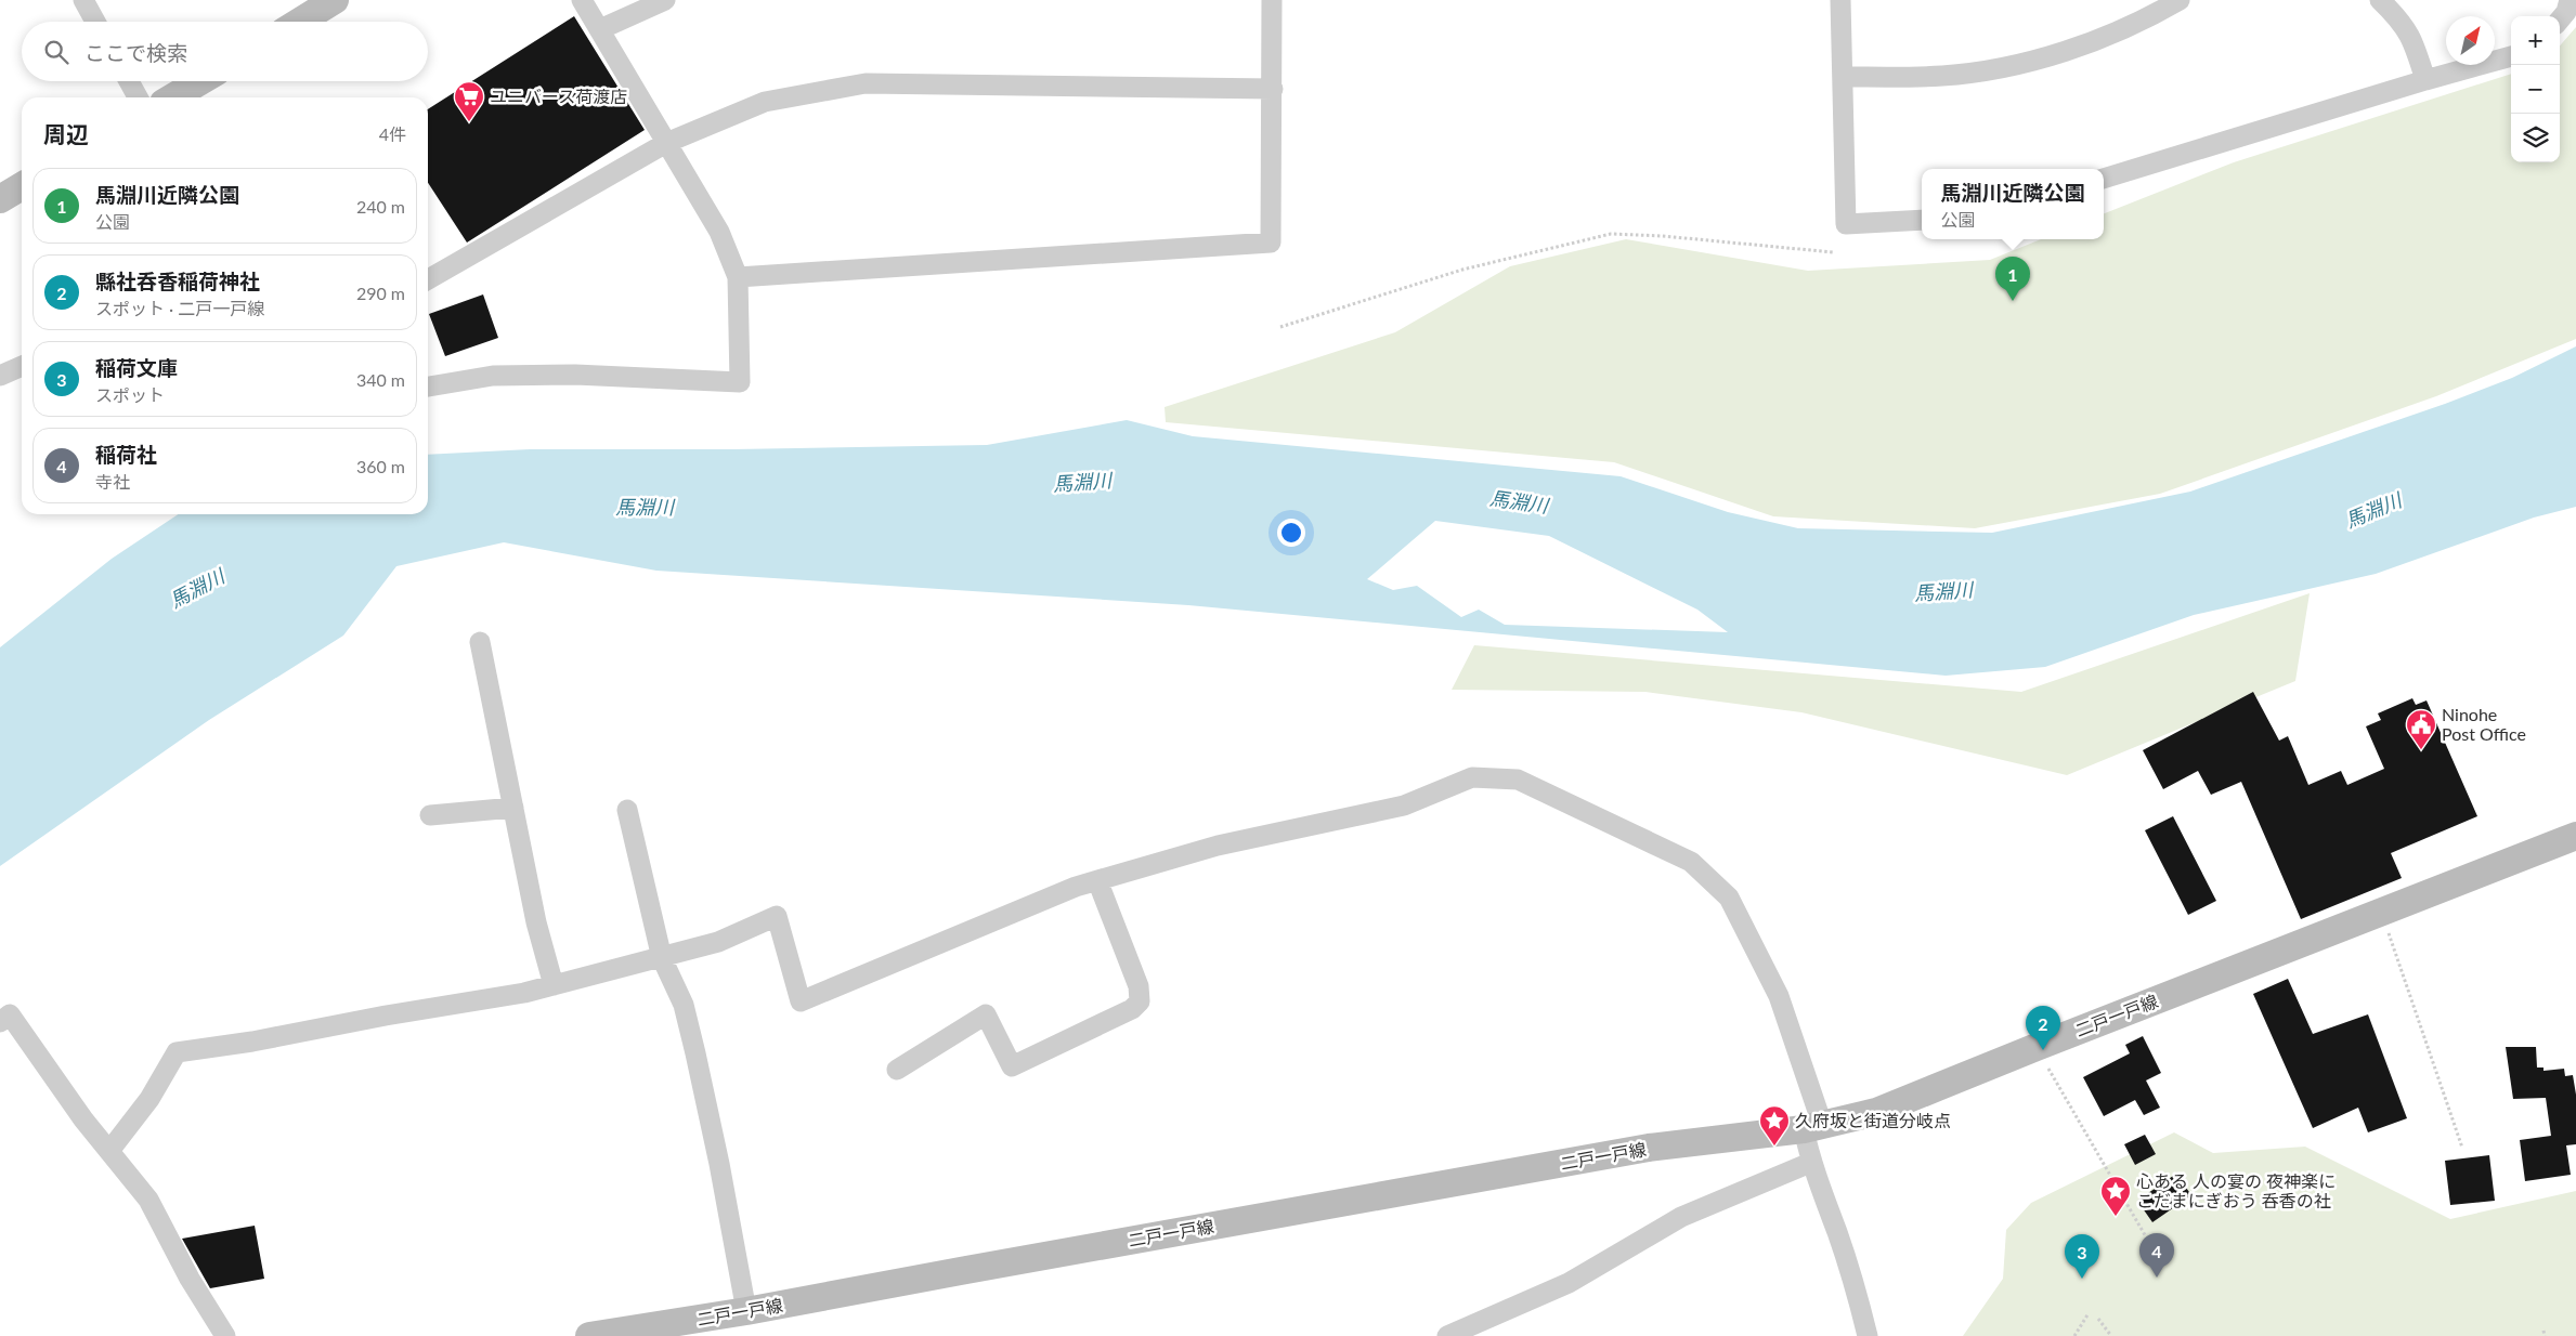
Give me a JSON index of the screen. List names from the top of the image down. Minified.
{"streets":{"main road":["二戸一戸線"]},"water":["馬淵川"],"places":{"supermarket":["ユニバース荷渡店"],"public building":["Ninohe Post Office"],"place":["久府坂と街道分岐点","心ある 人の宴の 夜神楽に こだまにぎおう 呑香の社"]},"north":"top right","page":{"map_buttons":["+","−"],"search":"ここで検索","heading":["周辺","4件"],"list":[{"mark":"1","name":"馬淵川近隣公園","note":"公園","value":"240 m"},{"mark":"2","name":"縣社呑香稲荷神社","note":"スポット · 二戸一戸線","value":"290 m"},{"mark":"3","name":"稲荷文庫","note":"スポット","value":"340 m"},{"mark":"4","name":"稲荷社","note":"寺社","value":"360 m"}],"popup":["馬淵川近隣公園","公園"],"pins":["1","2","4","3"]}}
